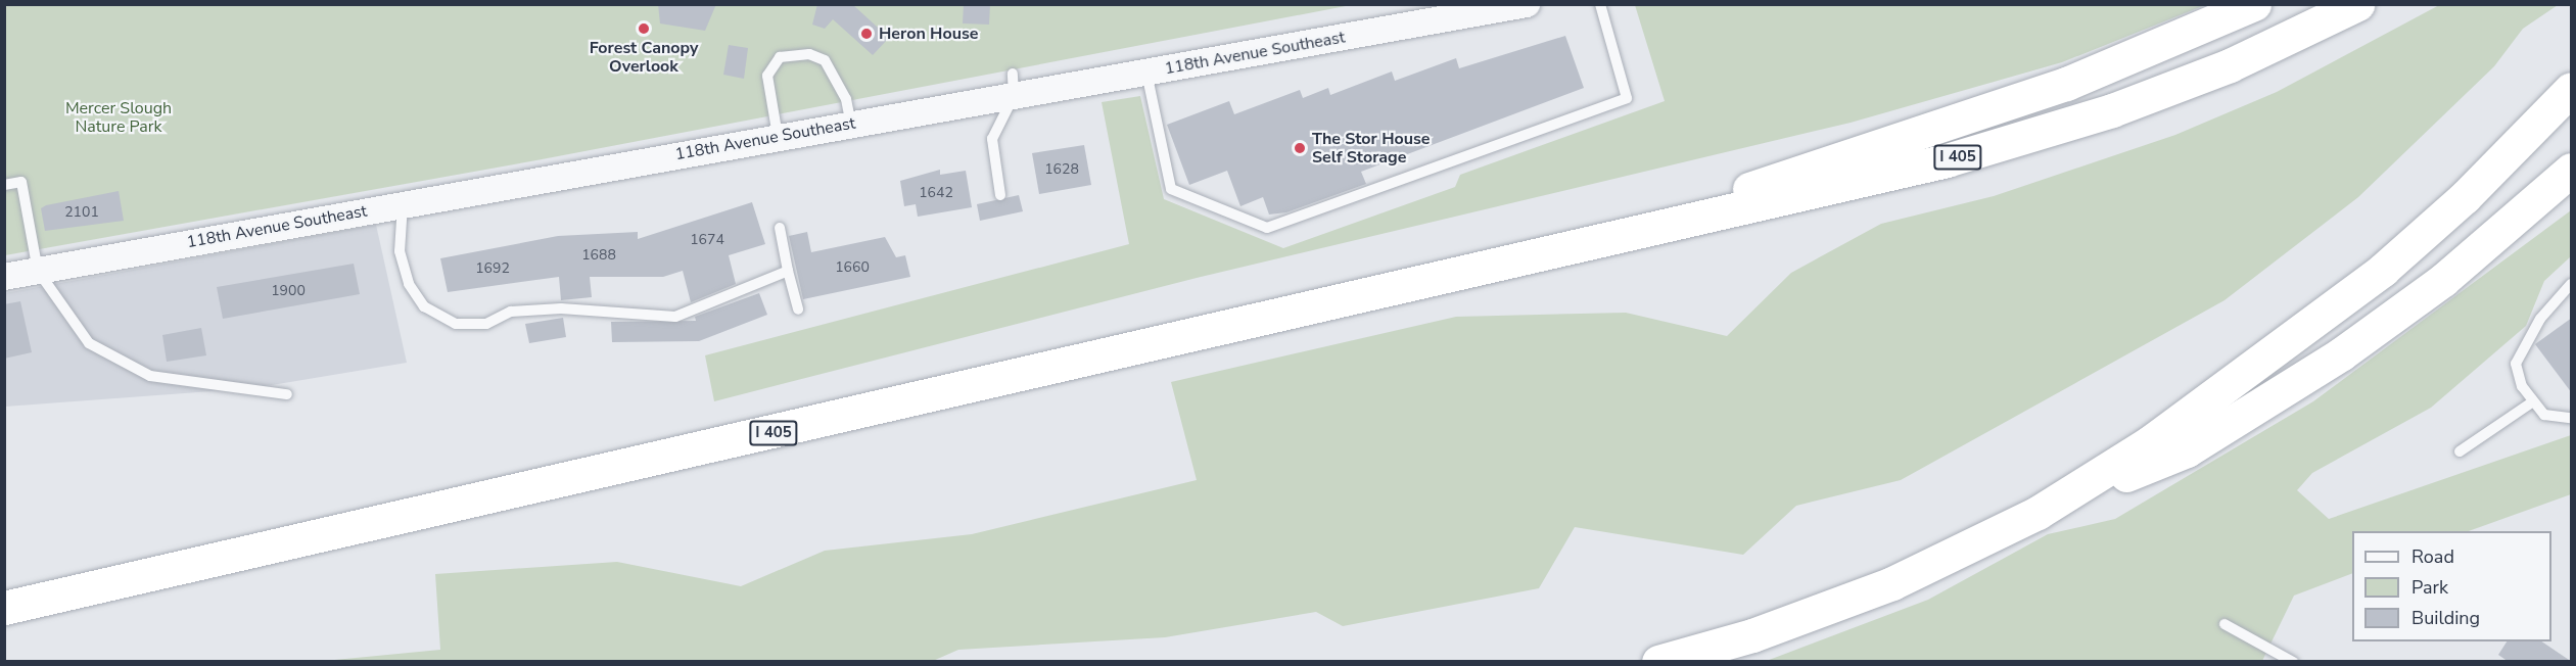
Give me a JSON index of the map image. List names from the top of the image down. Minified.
{"streets":{"highway":["I 405"],"street":["118th Avenue Southeast"]},"parks":["Mercer Slough Nature Park"],"places":["Forest Canopy Overlook","Heron House","The Stor House Self Storage"],"house_numbers":["1628","1642","2101","1674","1688","1660","1692","1900"],"legend":["Road","Park","Building"]}
